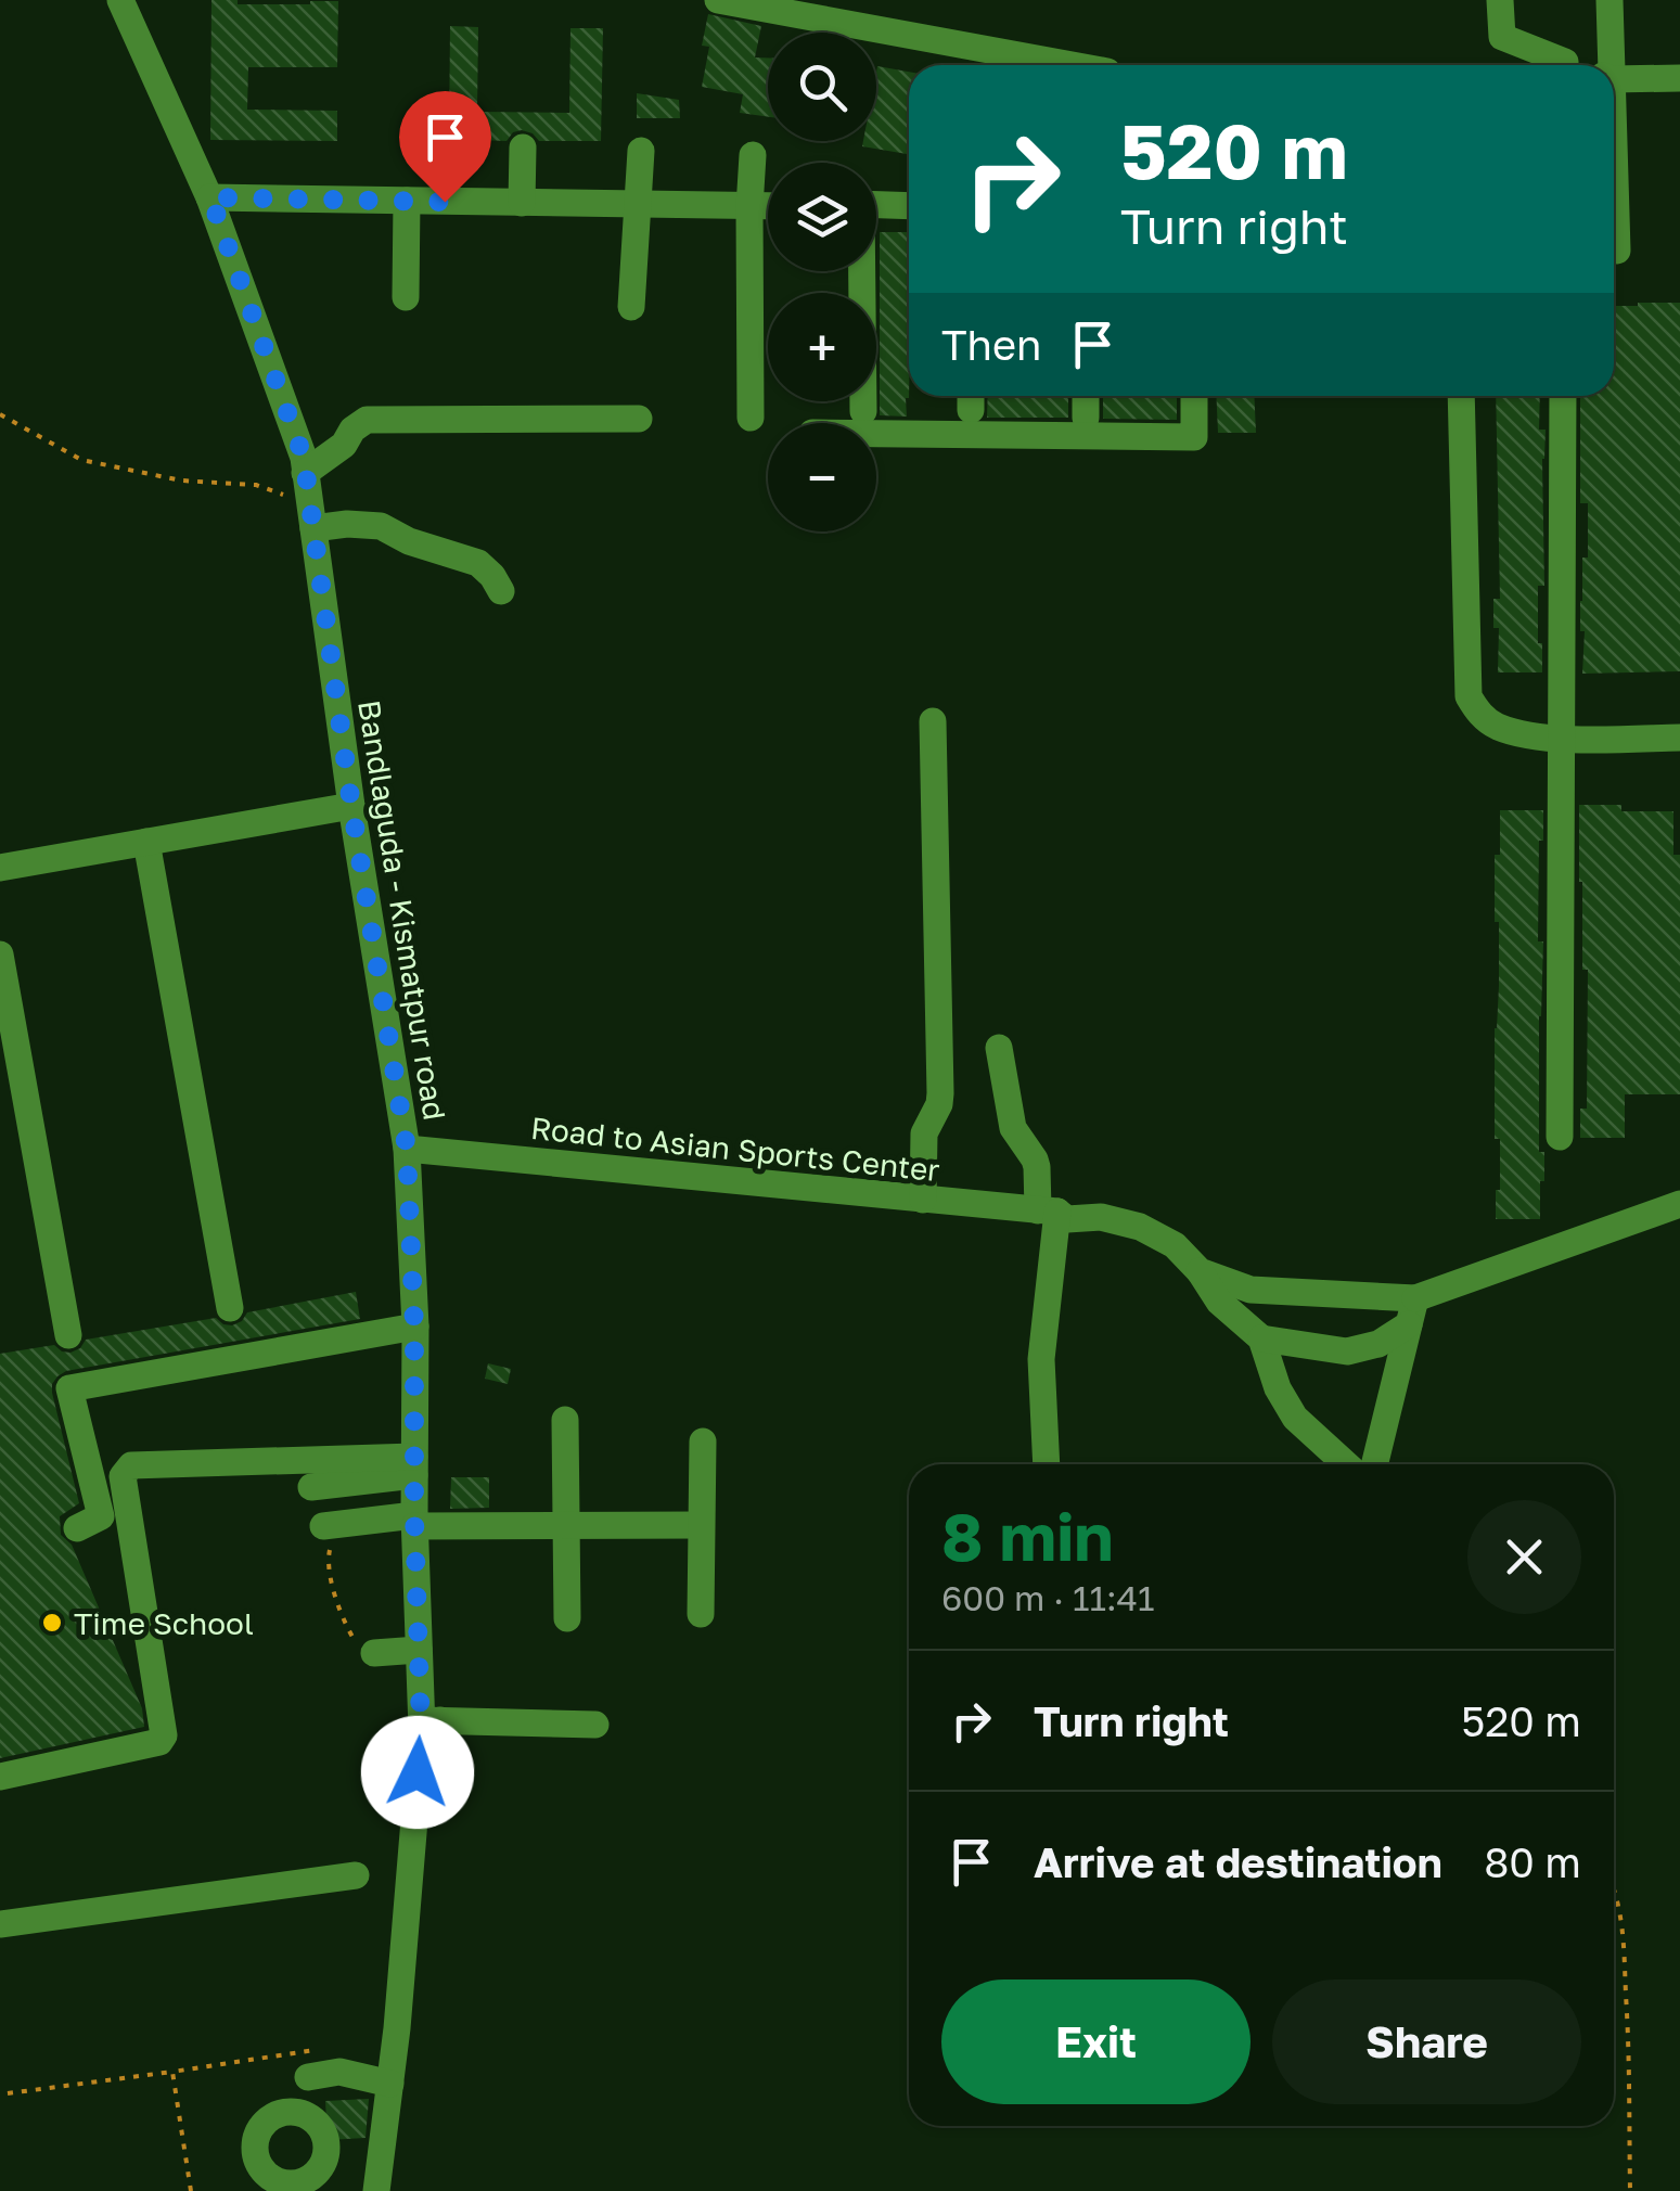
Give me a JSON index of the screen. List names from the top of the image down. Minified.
{"streets":{"street":["Bandlaguda - Kismatpur road","Road to Asian Sports Center"]},"crossings":[["Bandlaguda - Kismatpur road","Road to Asian Sports Center"]],"places":["Time School"],"page":{"map_buttons":["+","−"],"turn":["520 m","Turn right"],"then":"Then","heading":["8 min","600 m · 11:41"],"list":[{"name":"Turn right","value":"520 m"},{"name":"Arrive at destination","value":"80 m"}],"buttons":["Exit","Share"]}}
